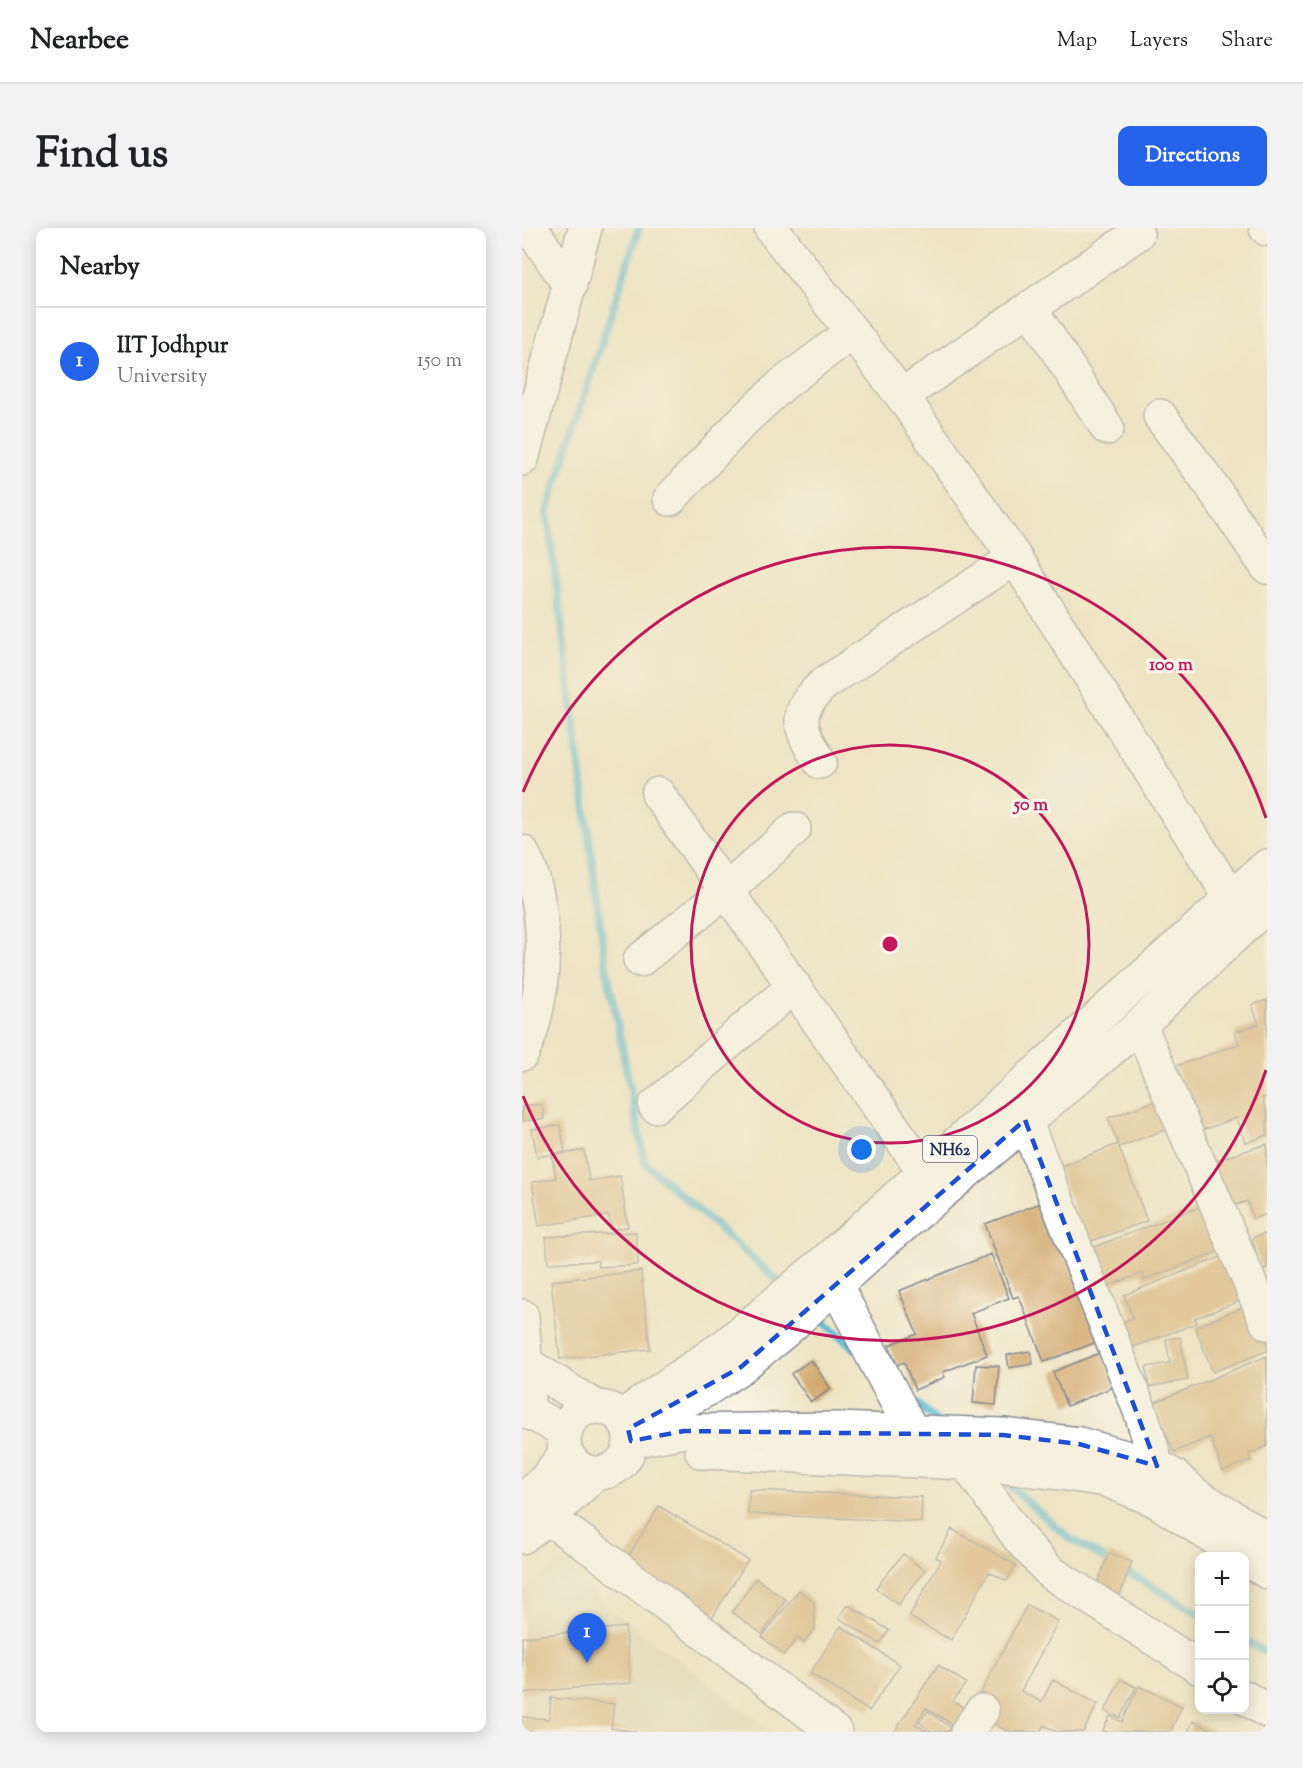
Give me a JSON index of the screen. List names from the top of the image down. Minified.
{"streets":{"main road":["NH62"]},"page":{"header":"Nearbee","nav":["Map","Layers","Share"],"title":"Find us","buttons":"Directions","heading":"Nearby","list":[{"mark":"1","name":"IIT Jodhpur","note":"University","value":"150 m"}],"map_buttons":["+","−"],"pins":"1"},"rings":["100 m","50 m"]}
